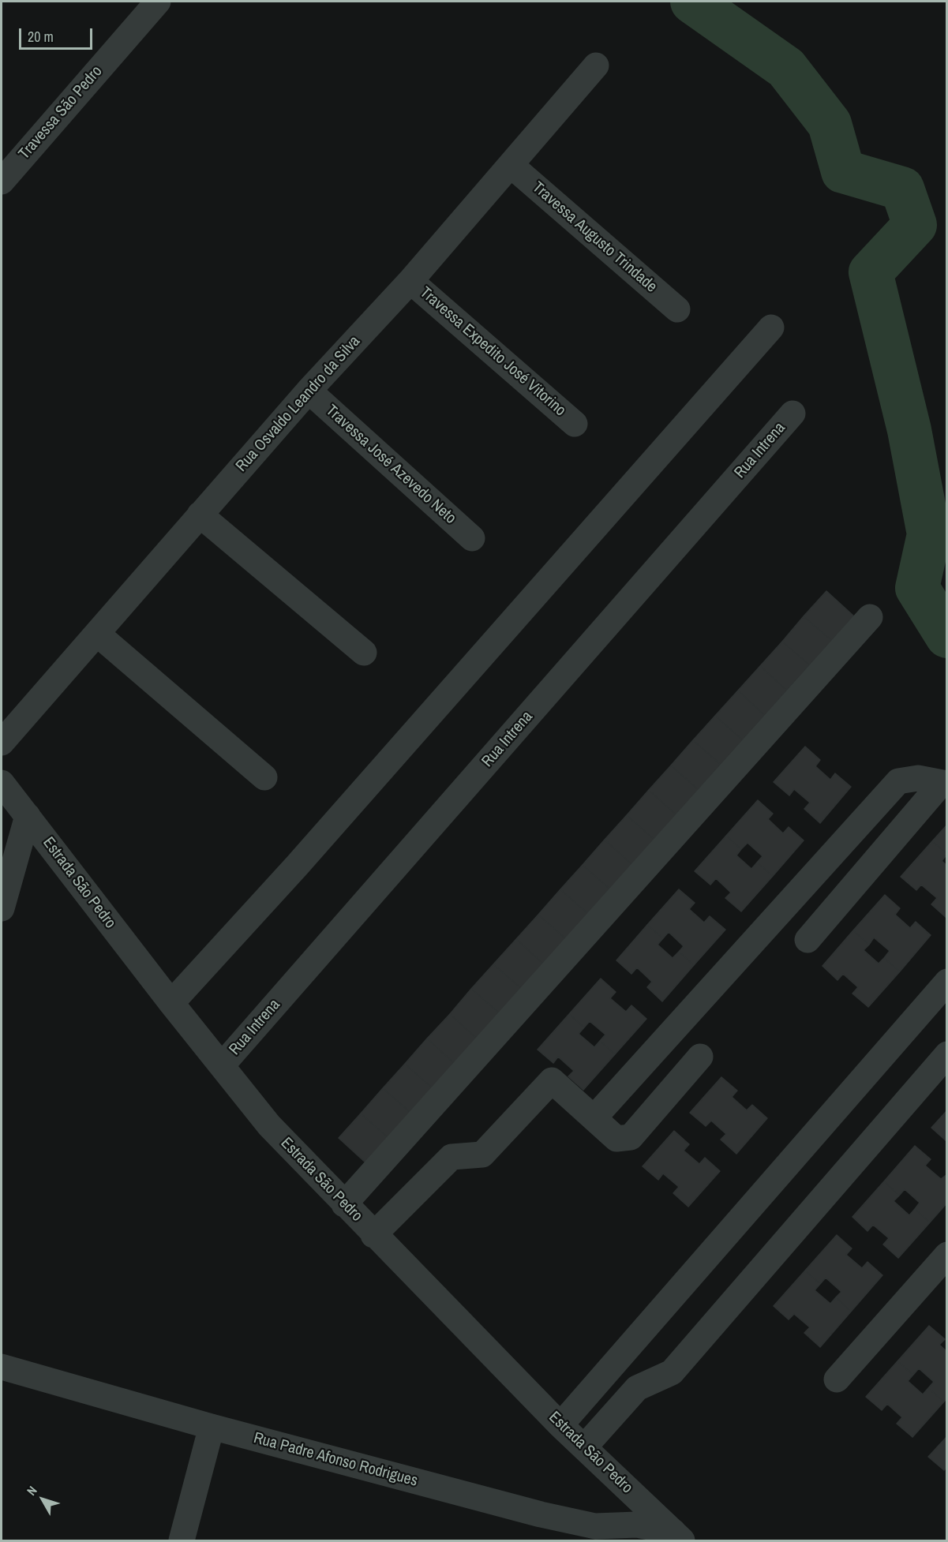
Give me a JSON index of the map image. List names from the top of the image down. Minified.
{"streets":{"street":["Travessa São Pedro","Travessa Augusto Trindade","Travessa Expedito José Vitorino","Rua Osvaldo Leandro da Silva","Rua Intrena","Travessa José Azevedo Neto","Estrada São Pedro","Rua Padre Afonso Rodrigues"]},"crossings":[["Travessa Augusto Trindade","Rua Osvaldo Leandro da Silva"],["Travessa Expedito José Vitorino","Rua Osvaldo Leandro da Silva"],["Rua Osvaldo Leandro da Silva","Travessa José Azevedo Neto"],["Rua Intrena","Estrada São Pedro"],["Estrada São Pedro","Rua Padre Afonso Rodrigues"]],"scale_bar":"20 m","north":"top left"}
